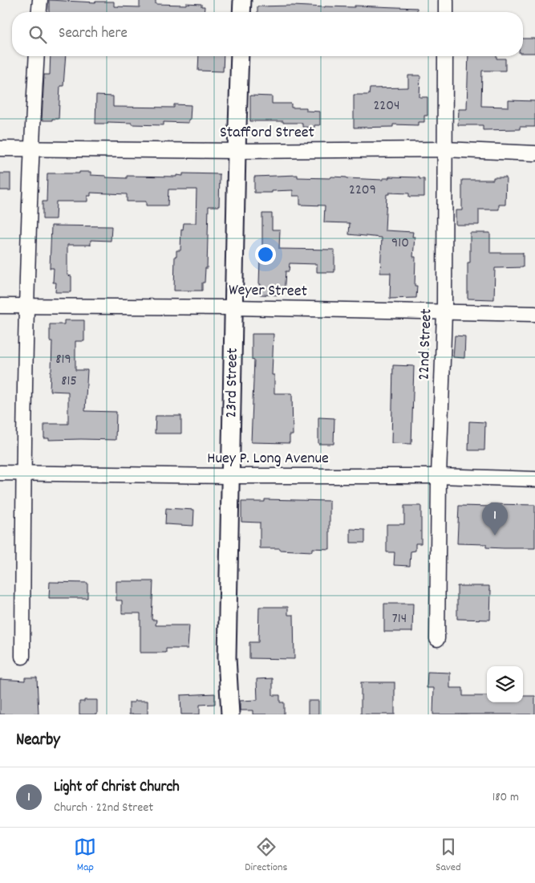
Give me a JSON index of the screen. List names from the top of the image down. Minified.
{"streets":{"street":["Stafford Street","Weyer Street","22nd Street","23rd Street","Huey P. Long Avenue"]},"crossings":[["Stafford Street","22nd Street"],["Stafford Street","23rd Street"],["Weyer Street","22nd Street"],["Weyer Street","23rd Street"],["22nd Street","Huey P. Long Avenue"],["23rd Street","Huey P. Long Avenue"]],"house_numbers":["2204","2209","910","819","815","714"],"page":{"search":"Search here","pins":"1","heading":"Nearby","list":[{"mark":"1","name":"Light of Christ Church","note":"Church · 22nd Street","value":"180 m"}],"nav":["Map","Directions","Saved"]}}
